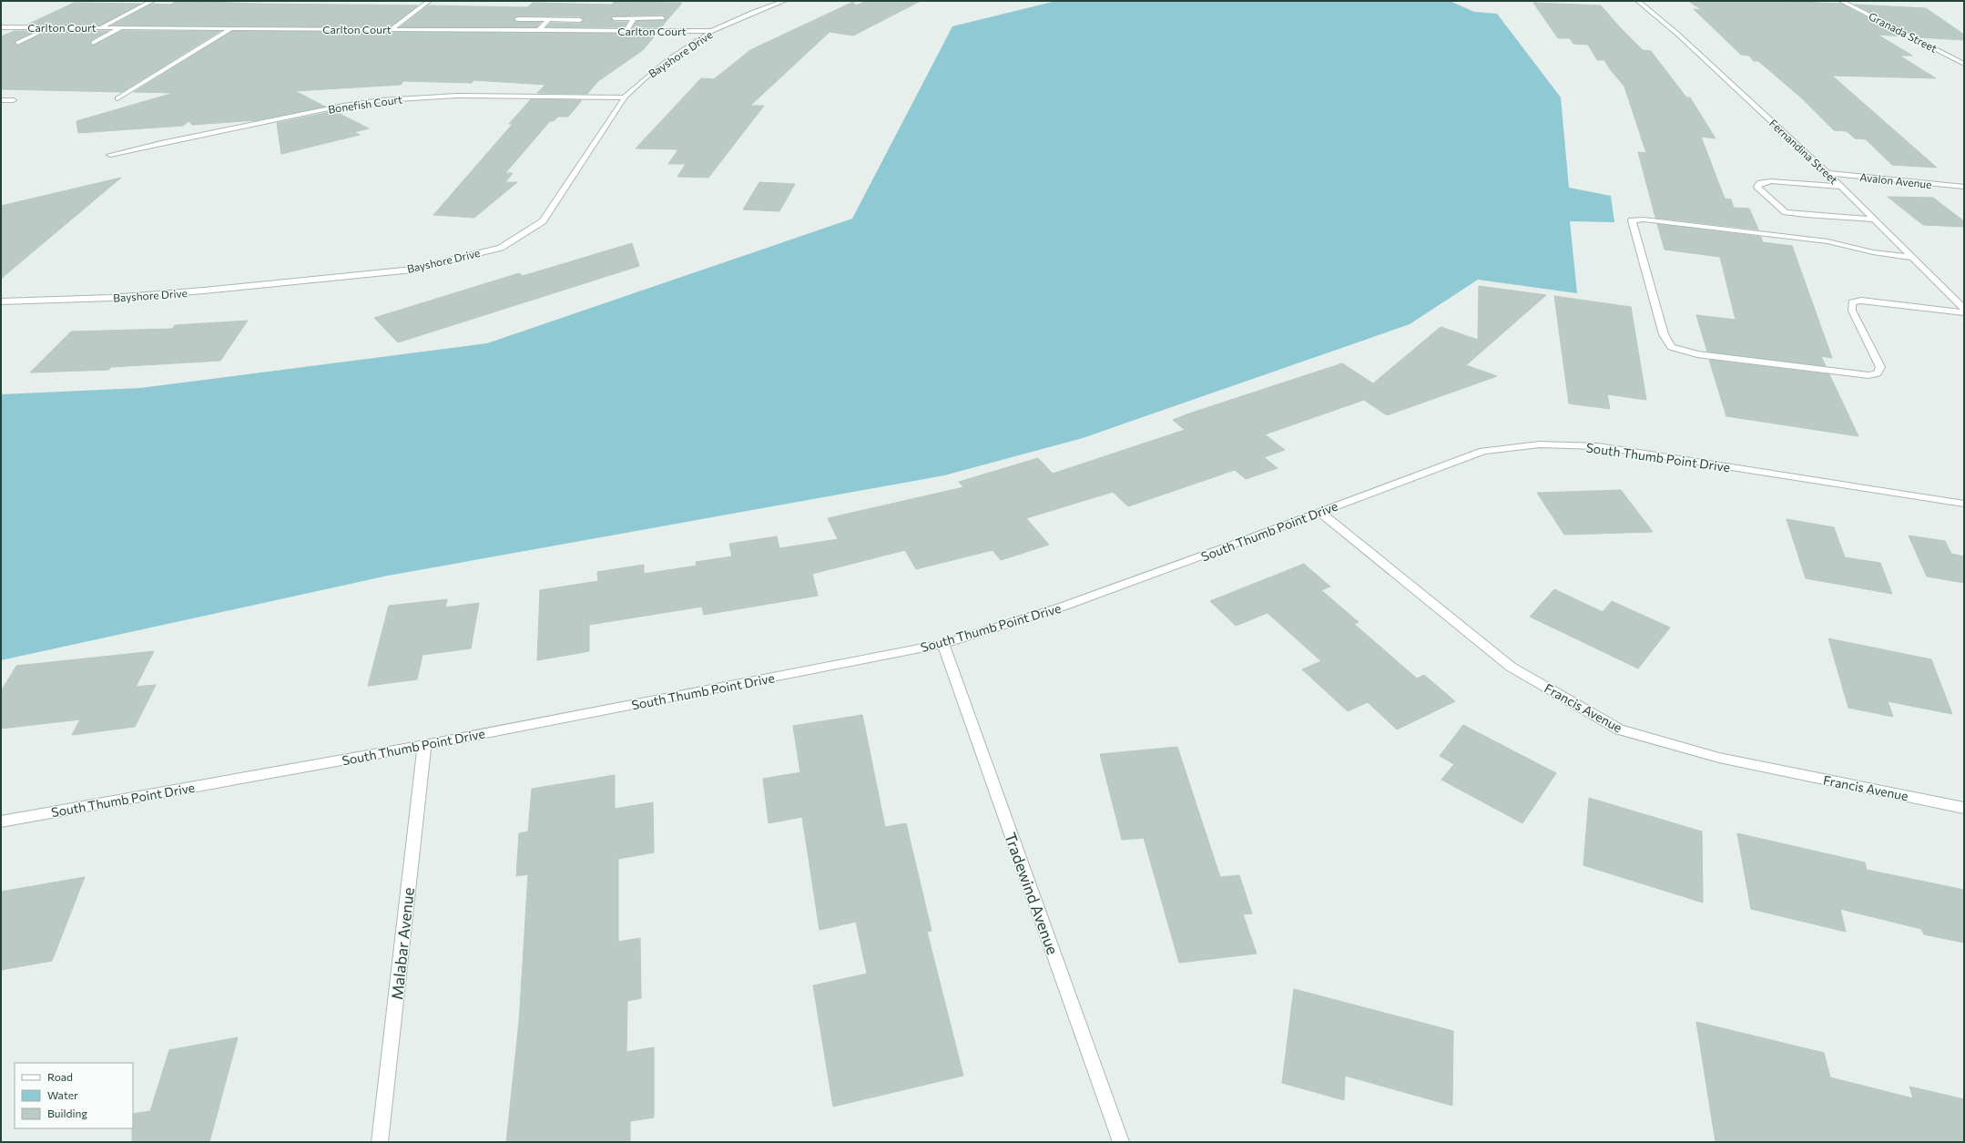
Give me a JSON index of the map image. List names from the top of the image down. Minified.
{"streets":{"street":["Carlton Court","Granada Street","Bayshore Drive","Bonefish Court","Fernandina Street","Avalon Avenue","South Thumb Point Drive","Francis Avenue","Tradewind Avenue","Malabar Avenue"]},"crossings":[["Carlton Court","Bayshore Drive"],["Bayshore Drive","Bonefish Court"],["Fernandina Street","Avalon Avenue"],["South Thumb Point Drive","Francis Avenue"],["South Thumb Point Drive","Tradewind Avenue"],["South Thumb Point Drive","Malabar Avenue"]],"legend":["Road","Water","Building"]}
